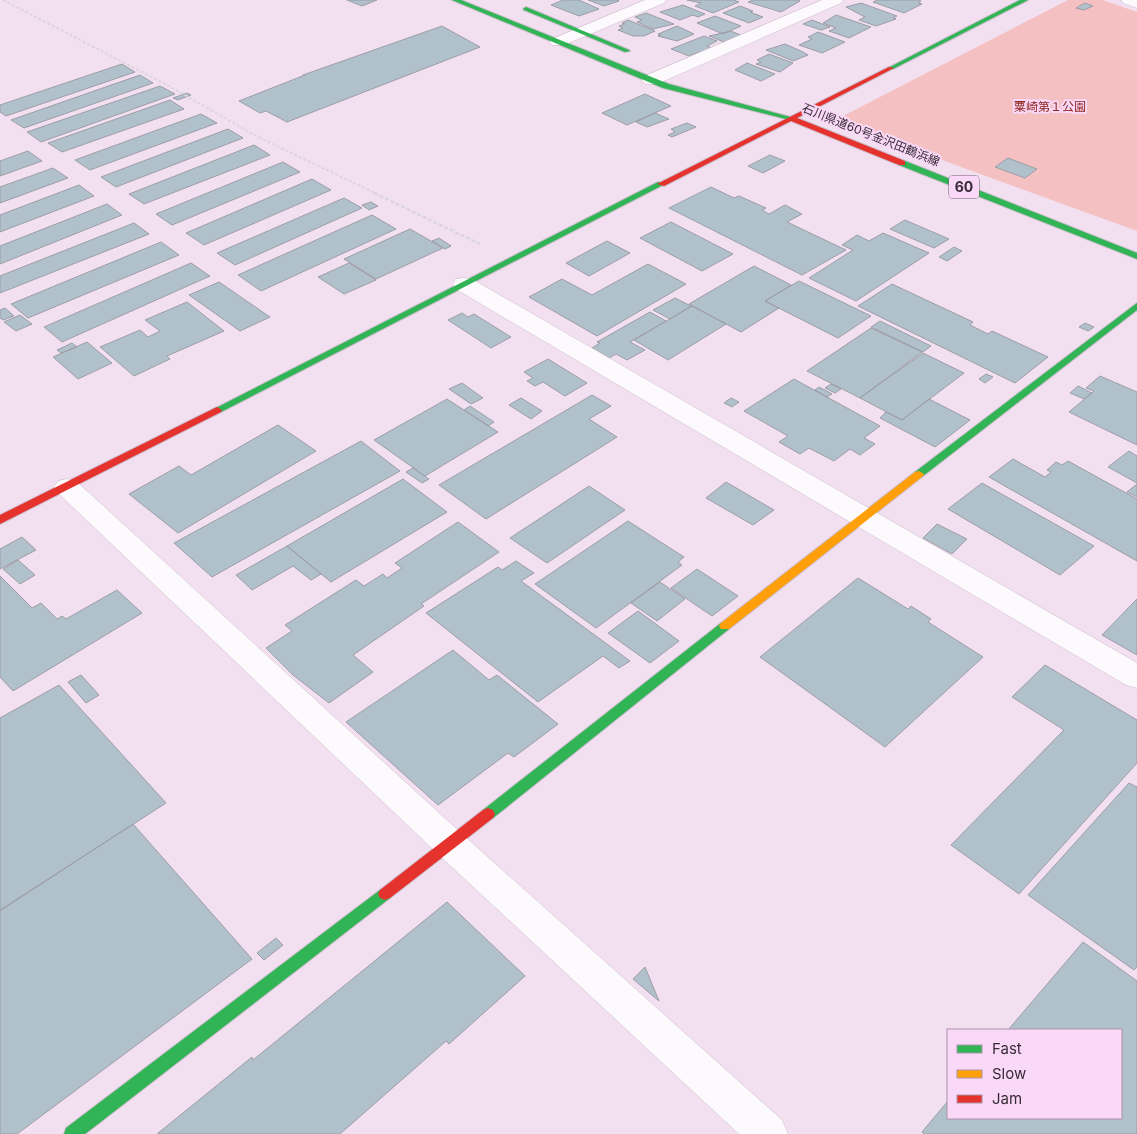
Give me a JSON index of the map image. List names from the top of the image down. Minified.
{"streets":{"street":["石川県道60号金沢田鶴浜線","60"]},"parks":["粟崎第１公園"],"legend":["Fast","Slow","Jam"]}
